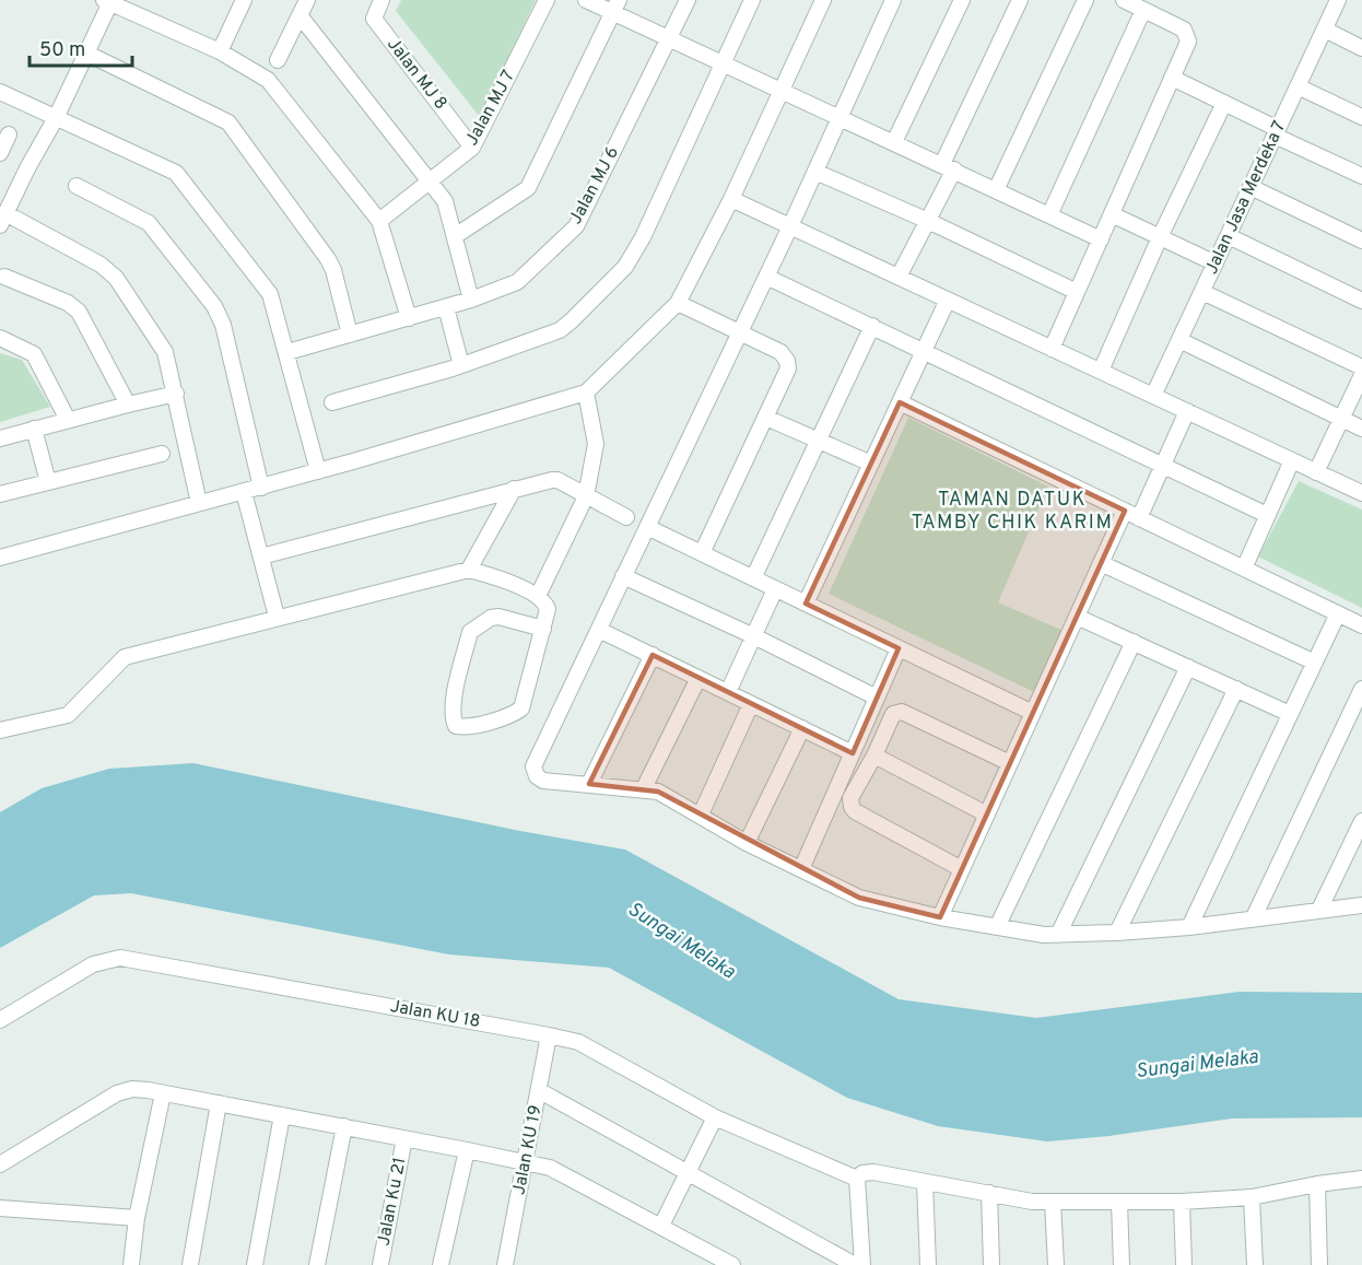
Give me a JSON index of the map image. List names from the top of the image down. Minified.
{"streets":{"street":["Jalan MJ 8","Jalan MJ 7","Jalan MJ 6","Jalan Jasa Merdeka 7","Jalan KU 18","Jalan KU 19","Jalan Ku 21"]},"crossings":[["Jalan MJ 8","Jalan MJ 7"],["Jalan KU 18","Jalan KU 19"]],"districts":["TAMAN DATUK TAMBY CHIK KARIM"],"water":["Sungai Melaka"],"scale_bar":"50 m"}
